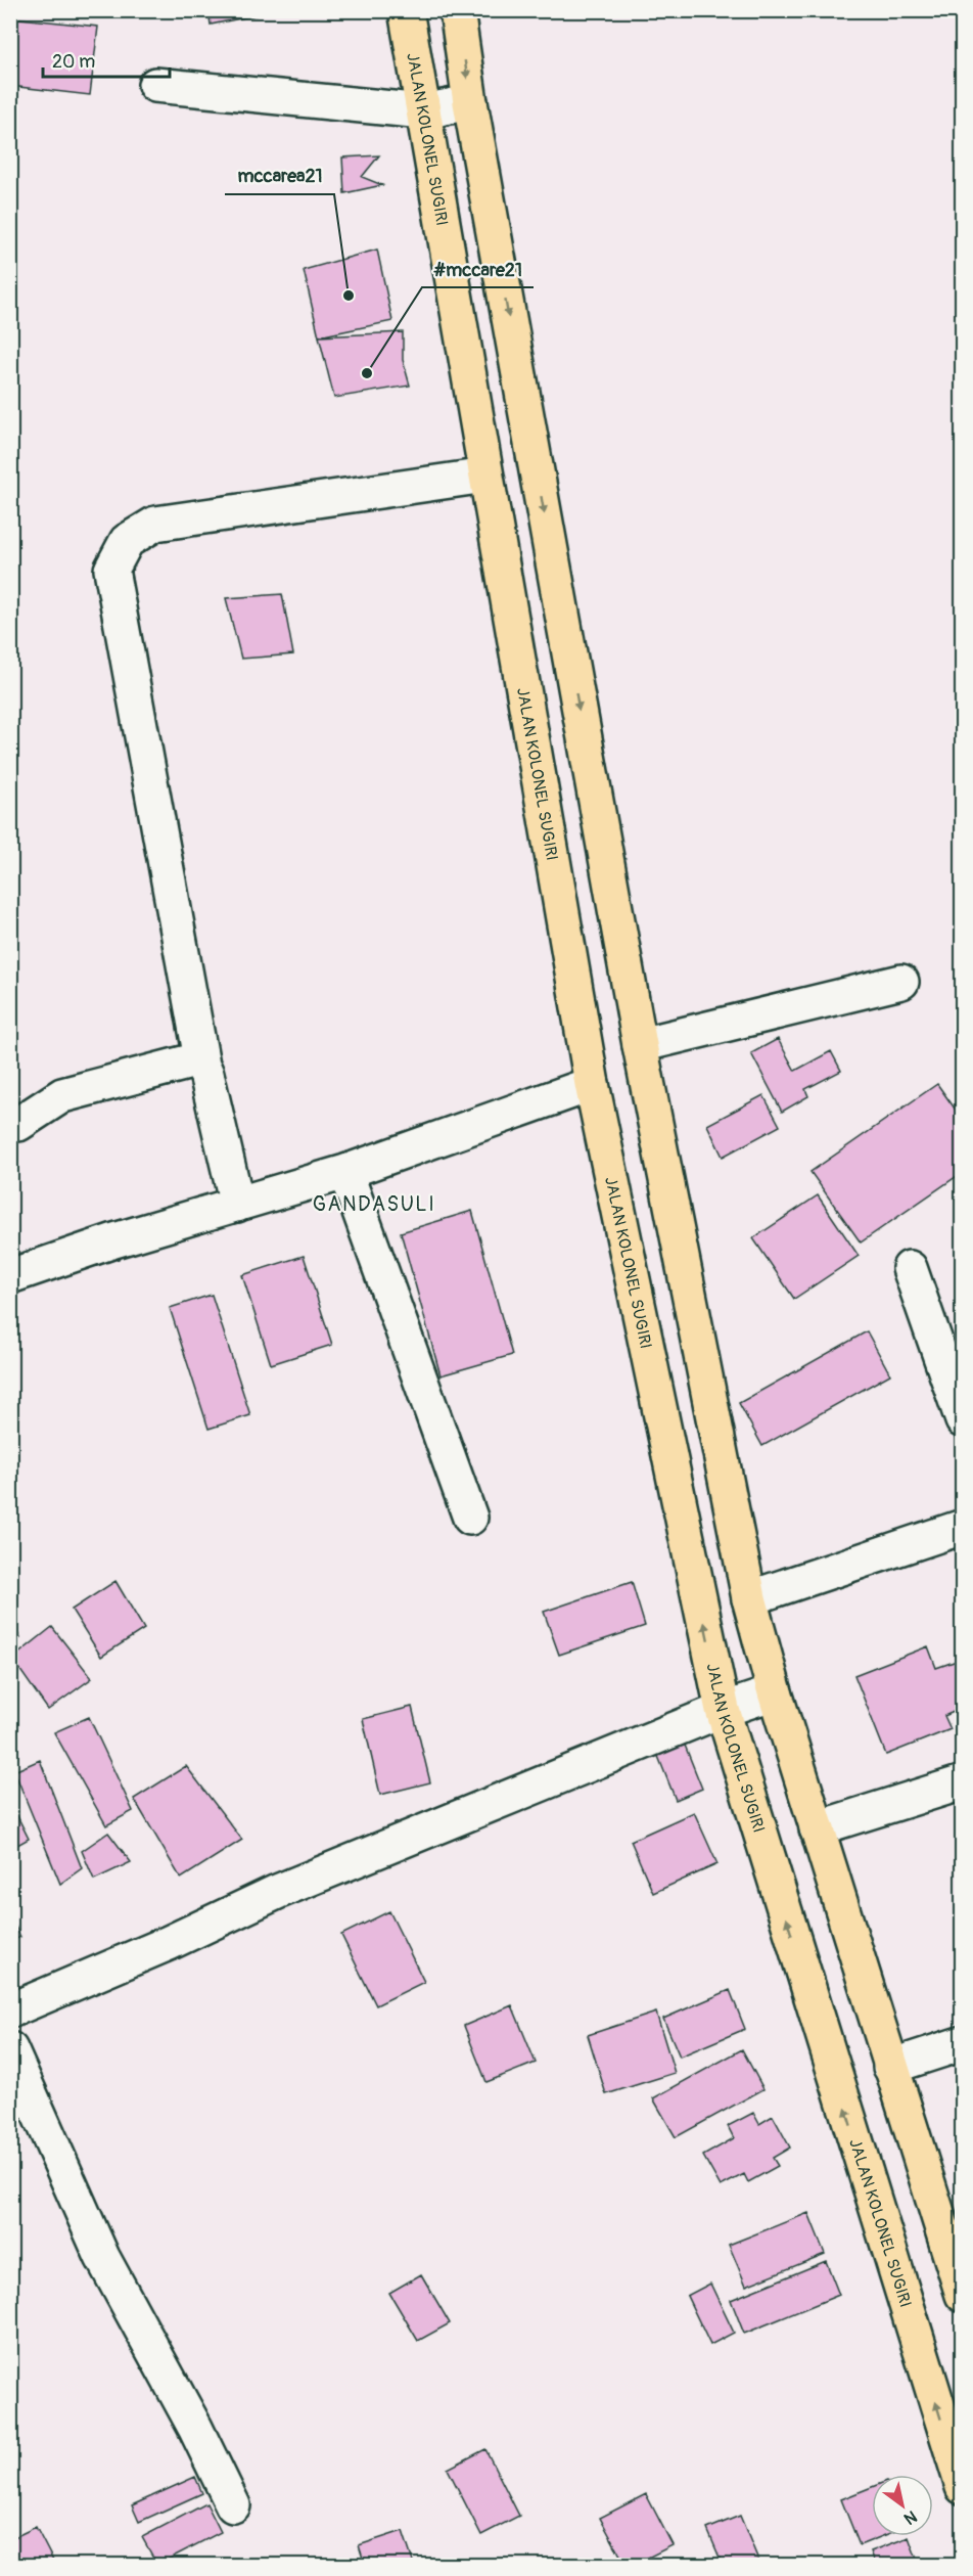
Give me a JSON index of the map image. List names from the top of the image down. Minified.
{"streets":{"main road":["JALAN KOLONEL SUGIRI"]},"districts":["GANDASULI"],"places":["mccarea21","#mccare21"],"scale_bar":"20 m","north":"bottom right"}
